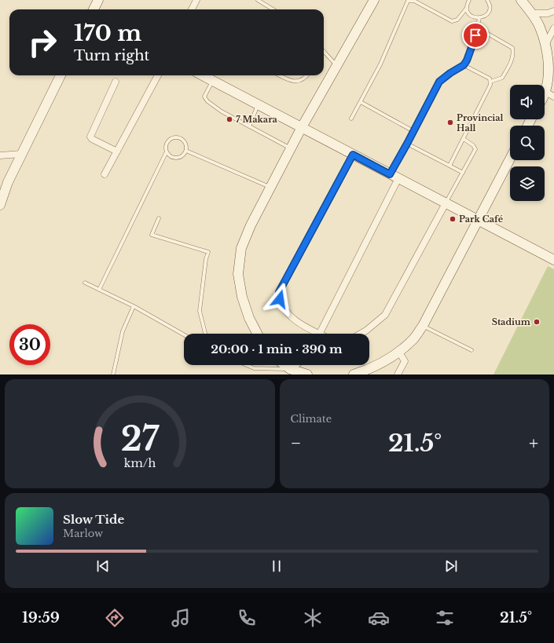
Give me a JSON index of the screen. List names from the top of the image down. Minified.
{"places":["7 Makara","Provincial Hall","Park Café","Stadium"],"page":{"turn":["170 m","Turn right"],"limit":"30","trip":"20:00 · 1 min · 390 m","tile":"Climate","heat":["−","21.5°","+"],"song":["Slow Tide","Marlow"],"tabs":["19:59","21.5°"],"gauge":["27","km/h"]}}
